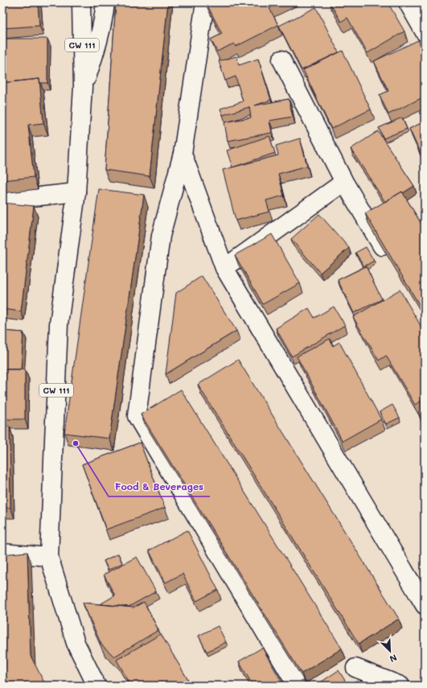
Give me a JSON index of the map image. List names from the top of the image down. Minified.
{"streets":{"street":["CW 111"]},"places":["Food & Beverages"],"north":"bottom right"}
